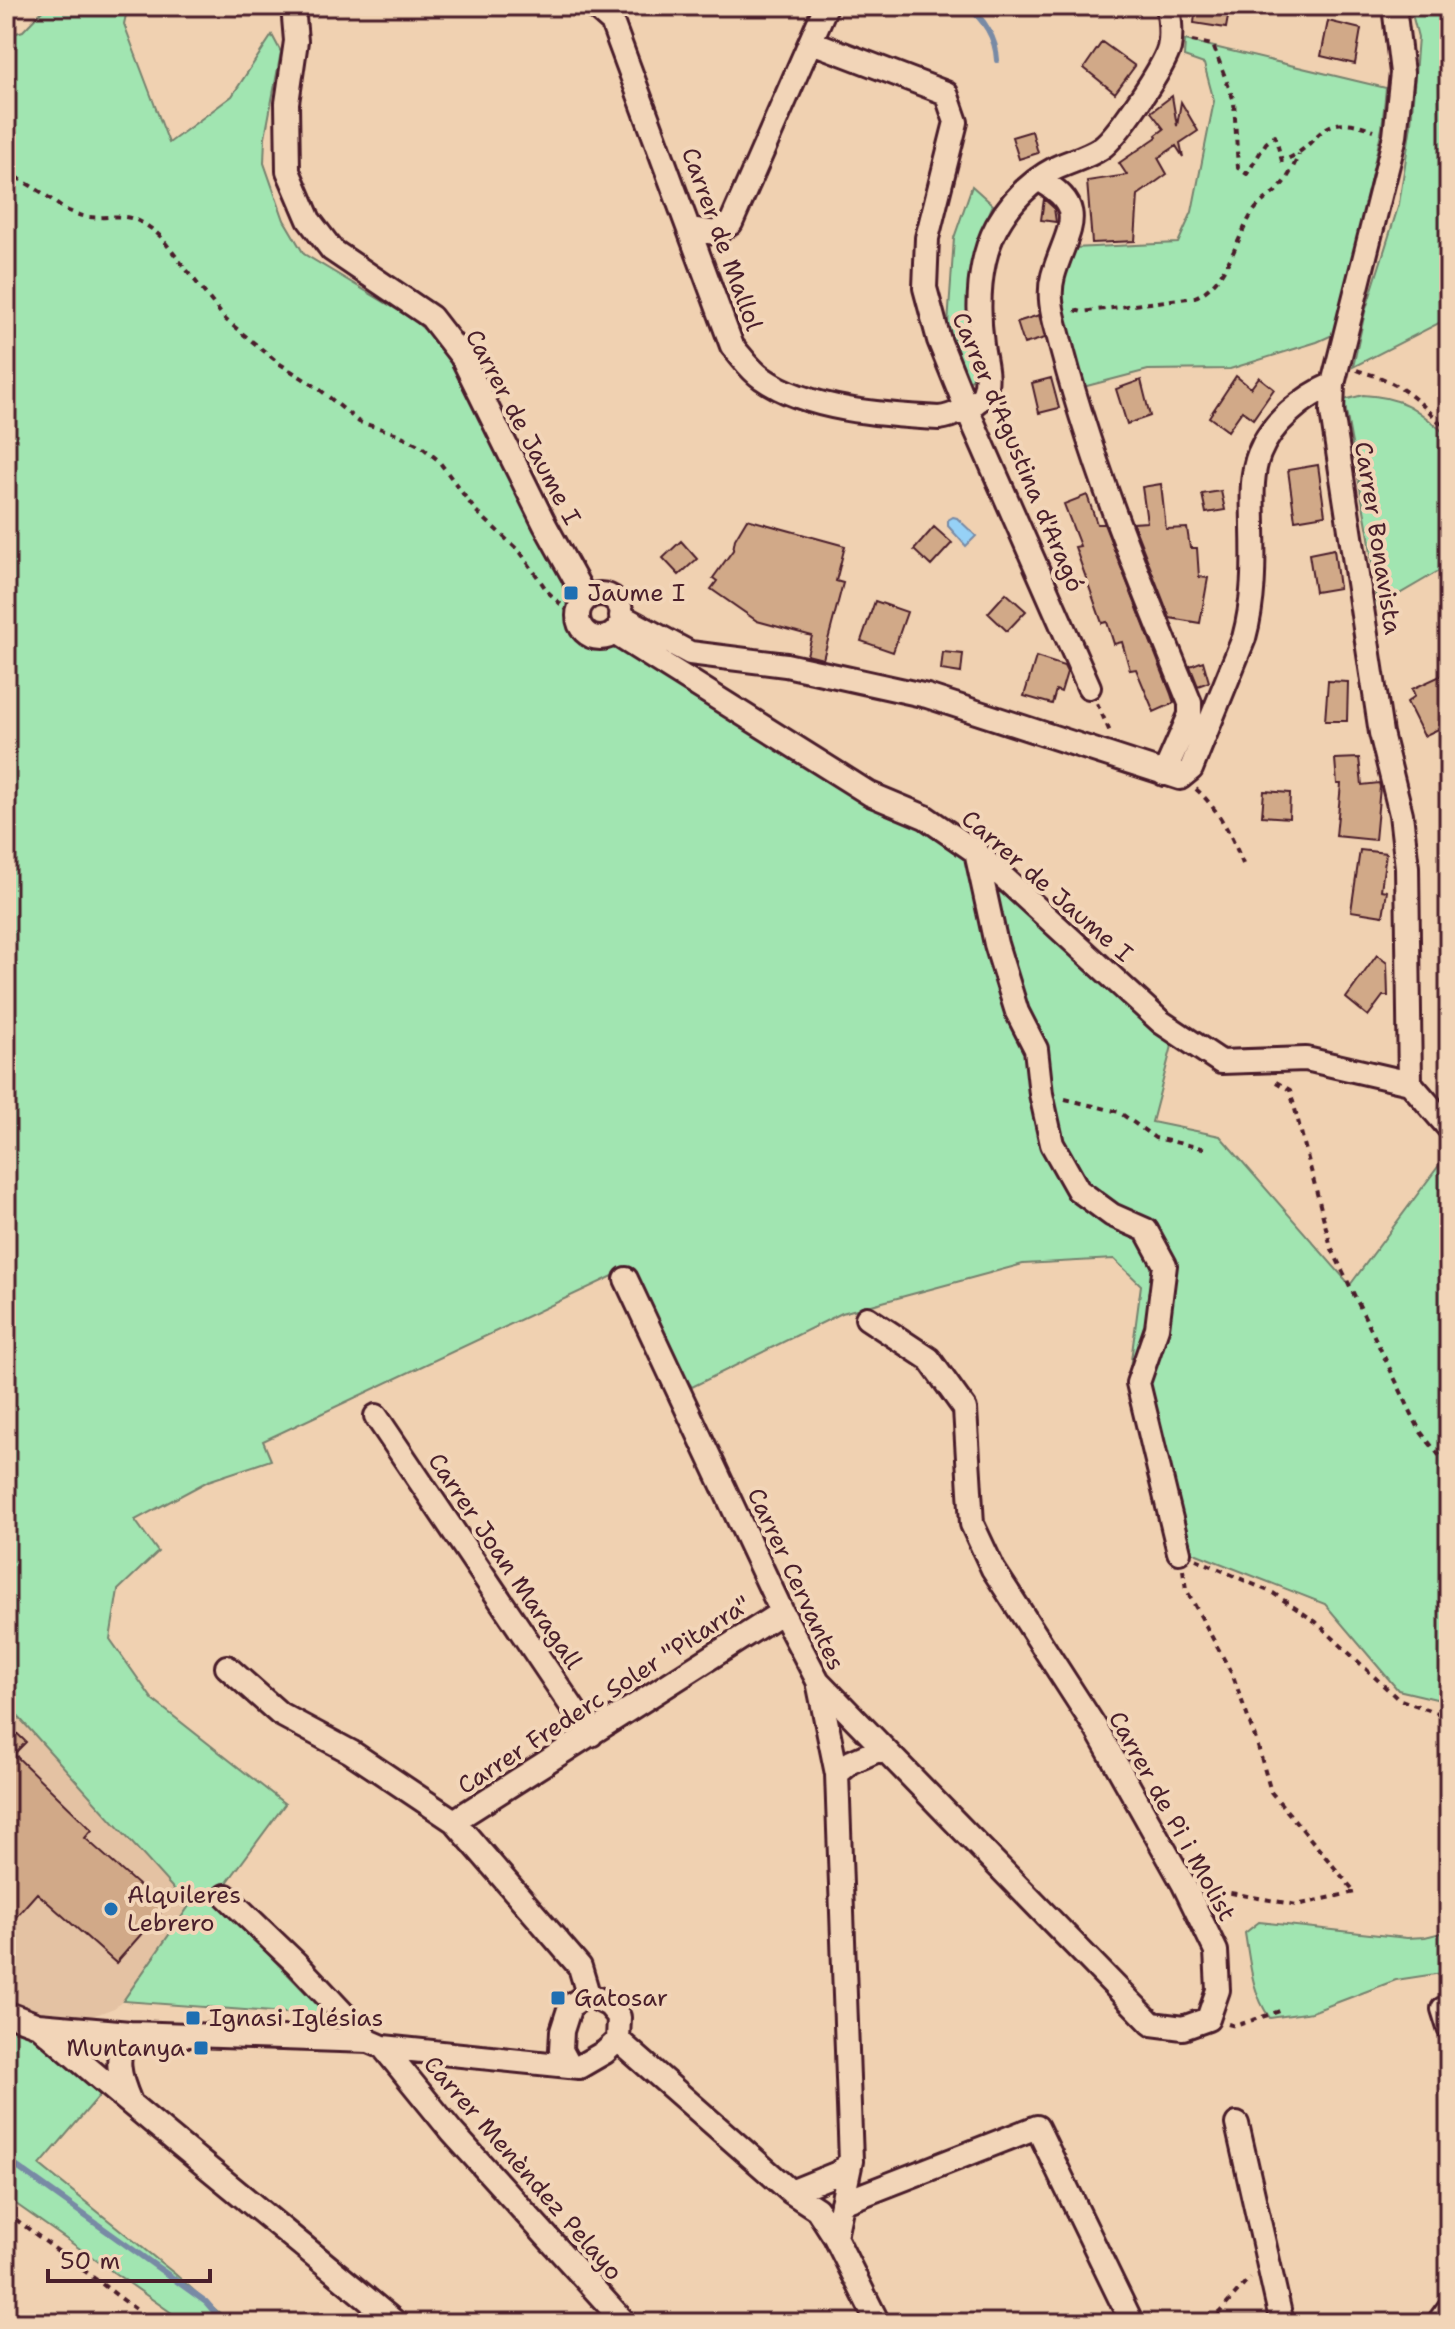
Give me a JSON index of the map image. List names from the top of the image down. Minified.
{"streets":{"street":["Carrer de Mallol","Carrer de Jaume I","Carrer d'Agustina d'Aragó","Carrer Bonavista","Carrer Joan Maragall","Carrer Cervantes","Carrer Frederc Soler \"Pitarra\"","Carrer de Pi i Molist","Carrer Menèndez Pelayo"]},"crossings":[["Carrer de Mallol","Carrer d'Agustina d'Aragó"],["Carrer de Jaume I","Carrer Bonavista"],["Carrer Joan Maragall","Carrer Frederc Soler \"Pitarra\""],["Carrer Cervantes","Carrer Frederc Soler \"Pitarra\""]],"places":{"transit":["Jaume I","Gatosar","Ignasi Iglésias","Muntanya"],"other":["Alquileres Lebrero"]},"scale_bar":"50 m"}
